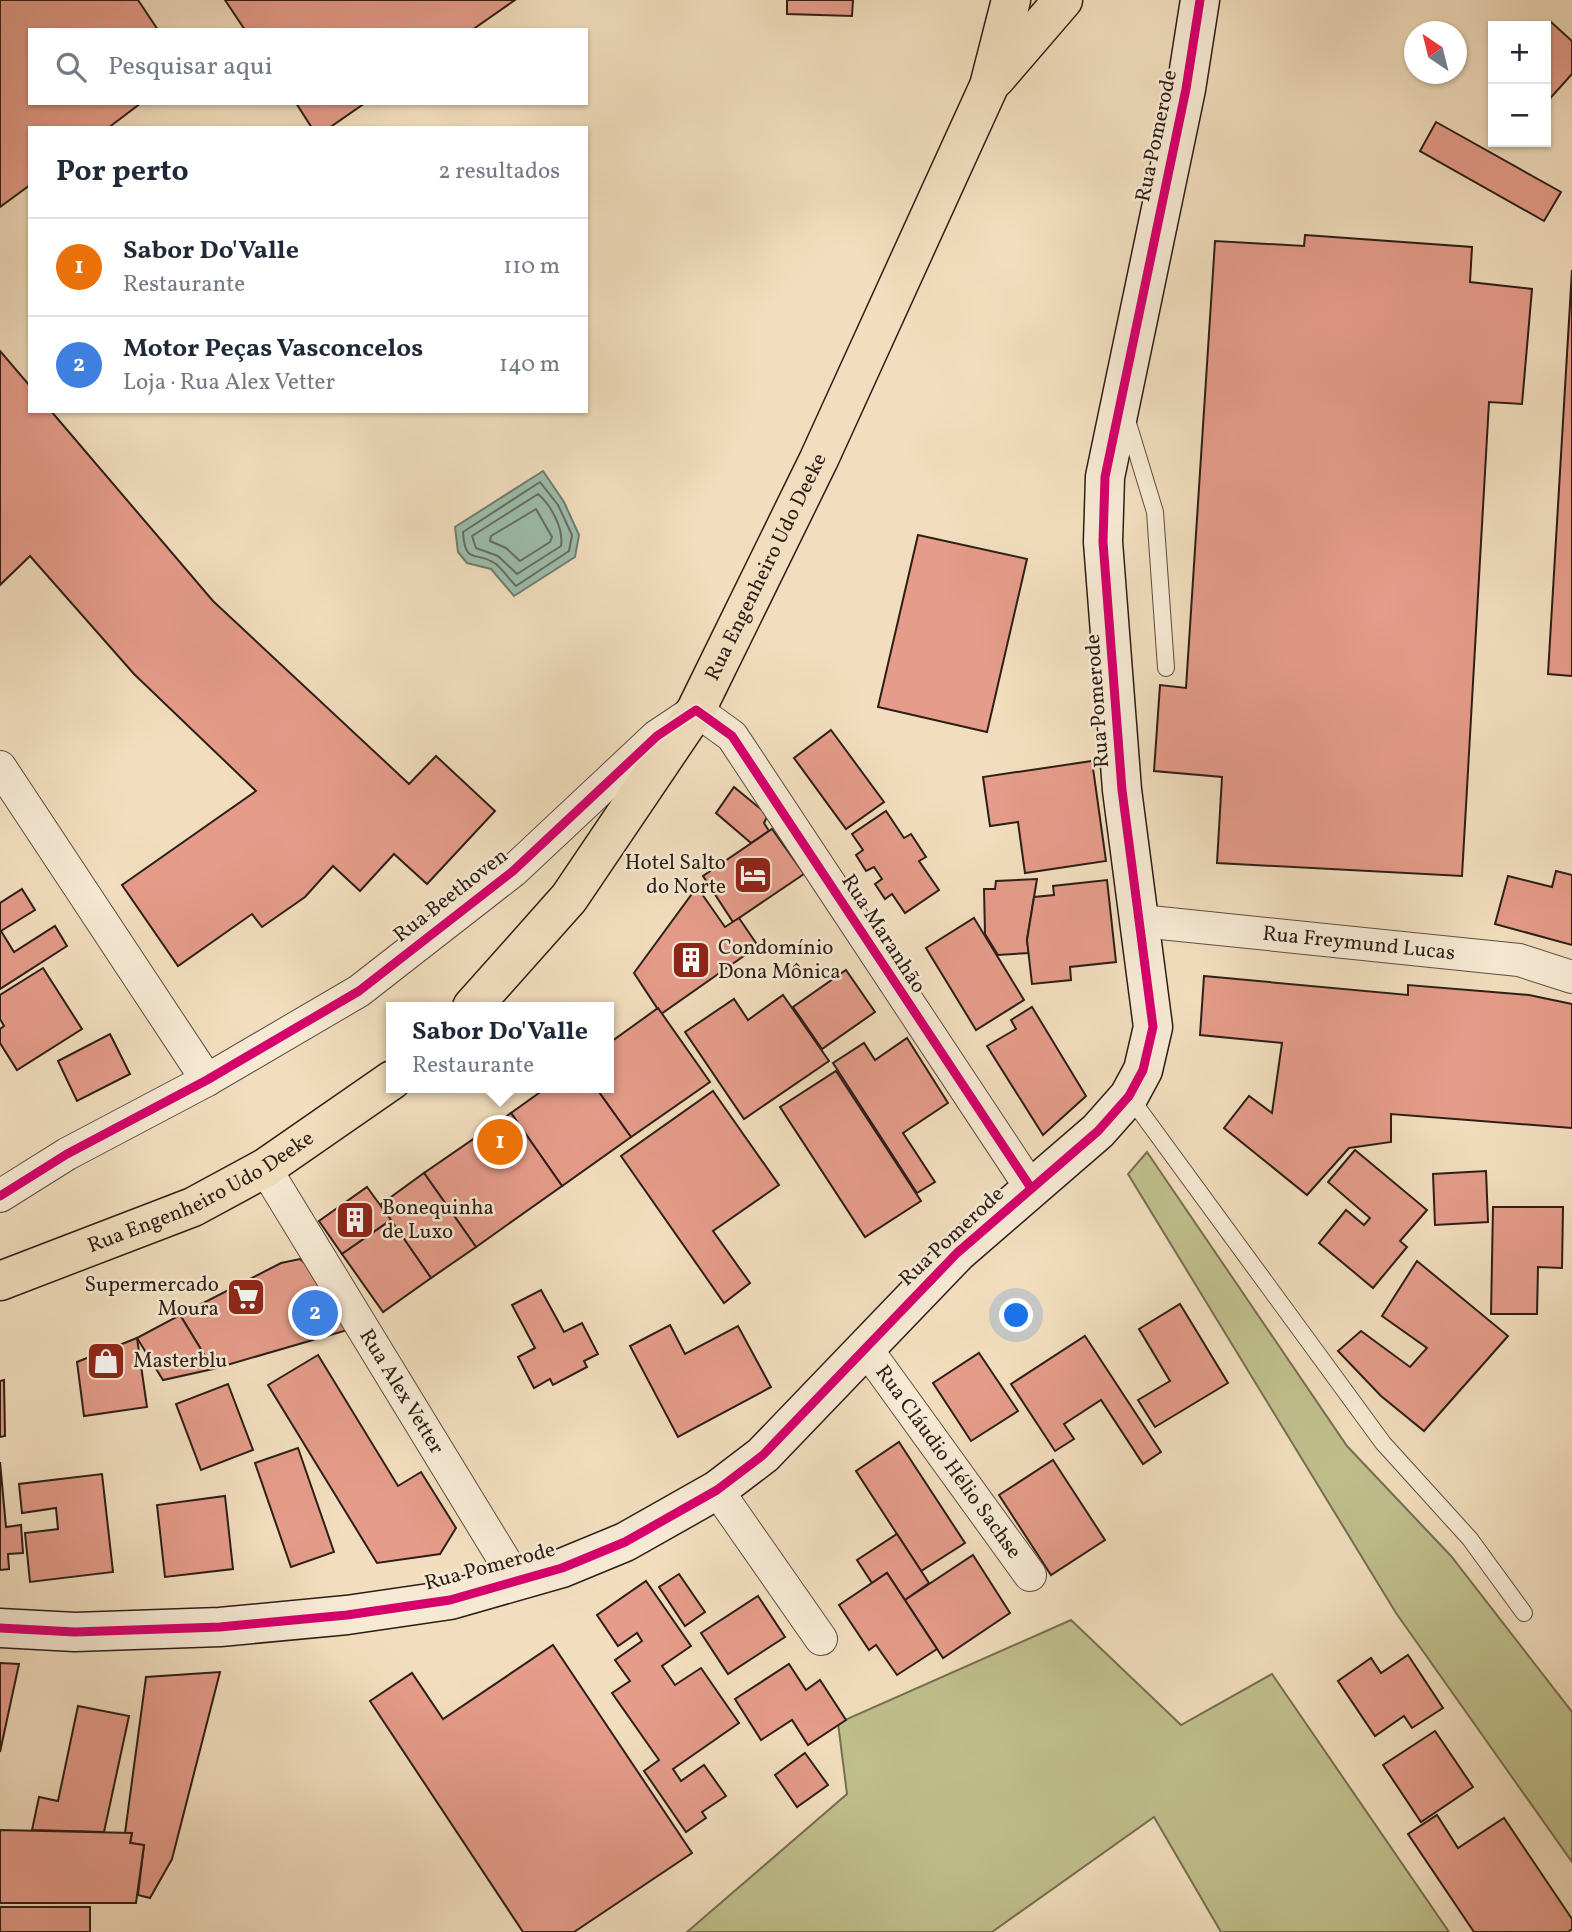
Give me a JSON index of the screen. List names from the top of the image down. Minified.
{"streets":{"main road":["Rua Engenheiro Udo Deeke"],"street":["Rua Pomerode","Rua Beethoven","Rua Maranhão","Rua Freymund Lucas","Rua Alex Vetter","Rua Cláudio Hélio Sachse"]},"crossings":[["Rua Pomerode","Rua Maranhão"],["Rua Pomerode","Rua Freymund Lucas"],["Rua Pomerode","Rua Alex Vetter"],["Rua Pomerode","Rua Cláudio Hélio Sachse"],["Rua Engenheiro Udo Deeke","Rua Beethoven"],["Rua Engenheiro Udo Deeke","Rua Maranhão"],["Rua Engenheiro Udo Deeke","Rua Alex Vetter"],["Rua Beethoven","Rua Maranhão"]],"places":{"hotel":["Hotel Salto do Norte"],"building":["Condomínio Dona Mônica","Bonequinha de Luxo"],"supermarket":["Supermercado Moura"],"shop":["Masterblu"]},"north":"top left","page":{"map_buttons":["+","−"],"search":"Pesquisar aqui","heading":["Por perto","2 resultados"],"list":[{"mark":"1","name":"Sabor Do'Valle","note":"Restaurante","value":"110 m"},{"mark":"2","name":"Motor Peças Vasconcelos","note":"Loja · Rua Alex Vetter","value":"140 m"}],"popup":["Sabor Do'Valle","Restaurante"],"pins":["1","2"]}}
